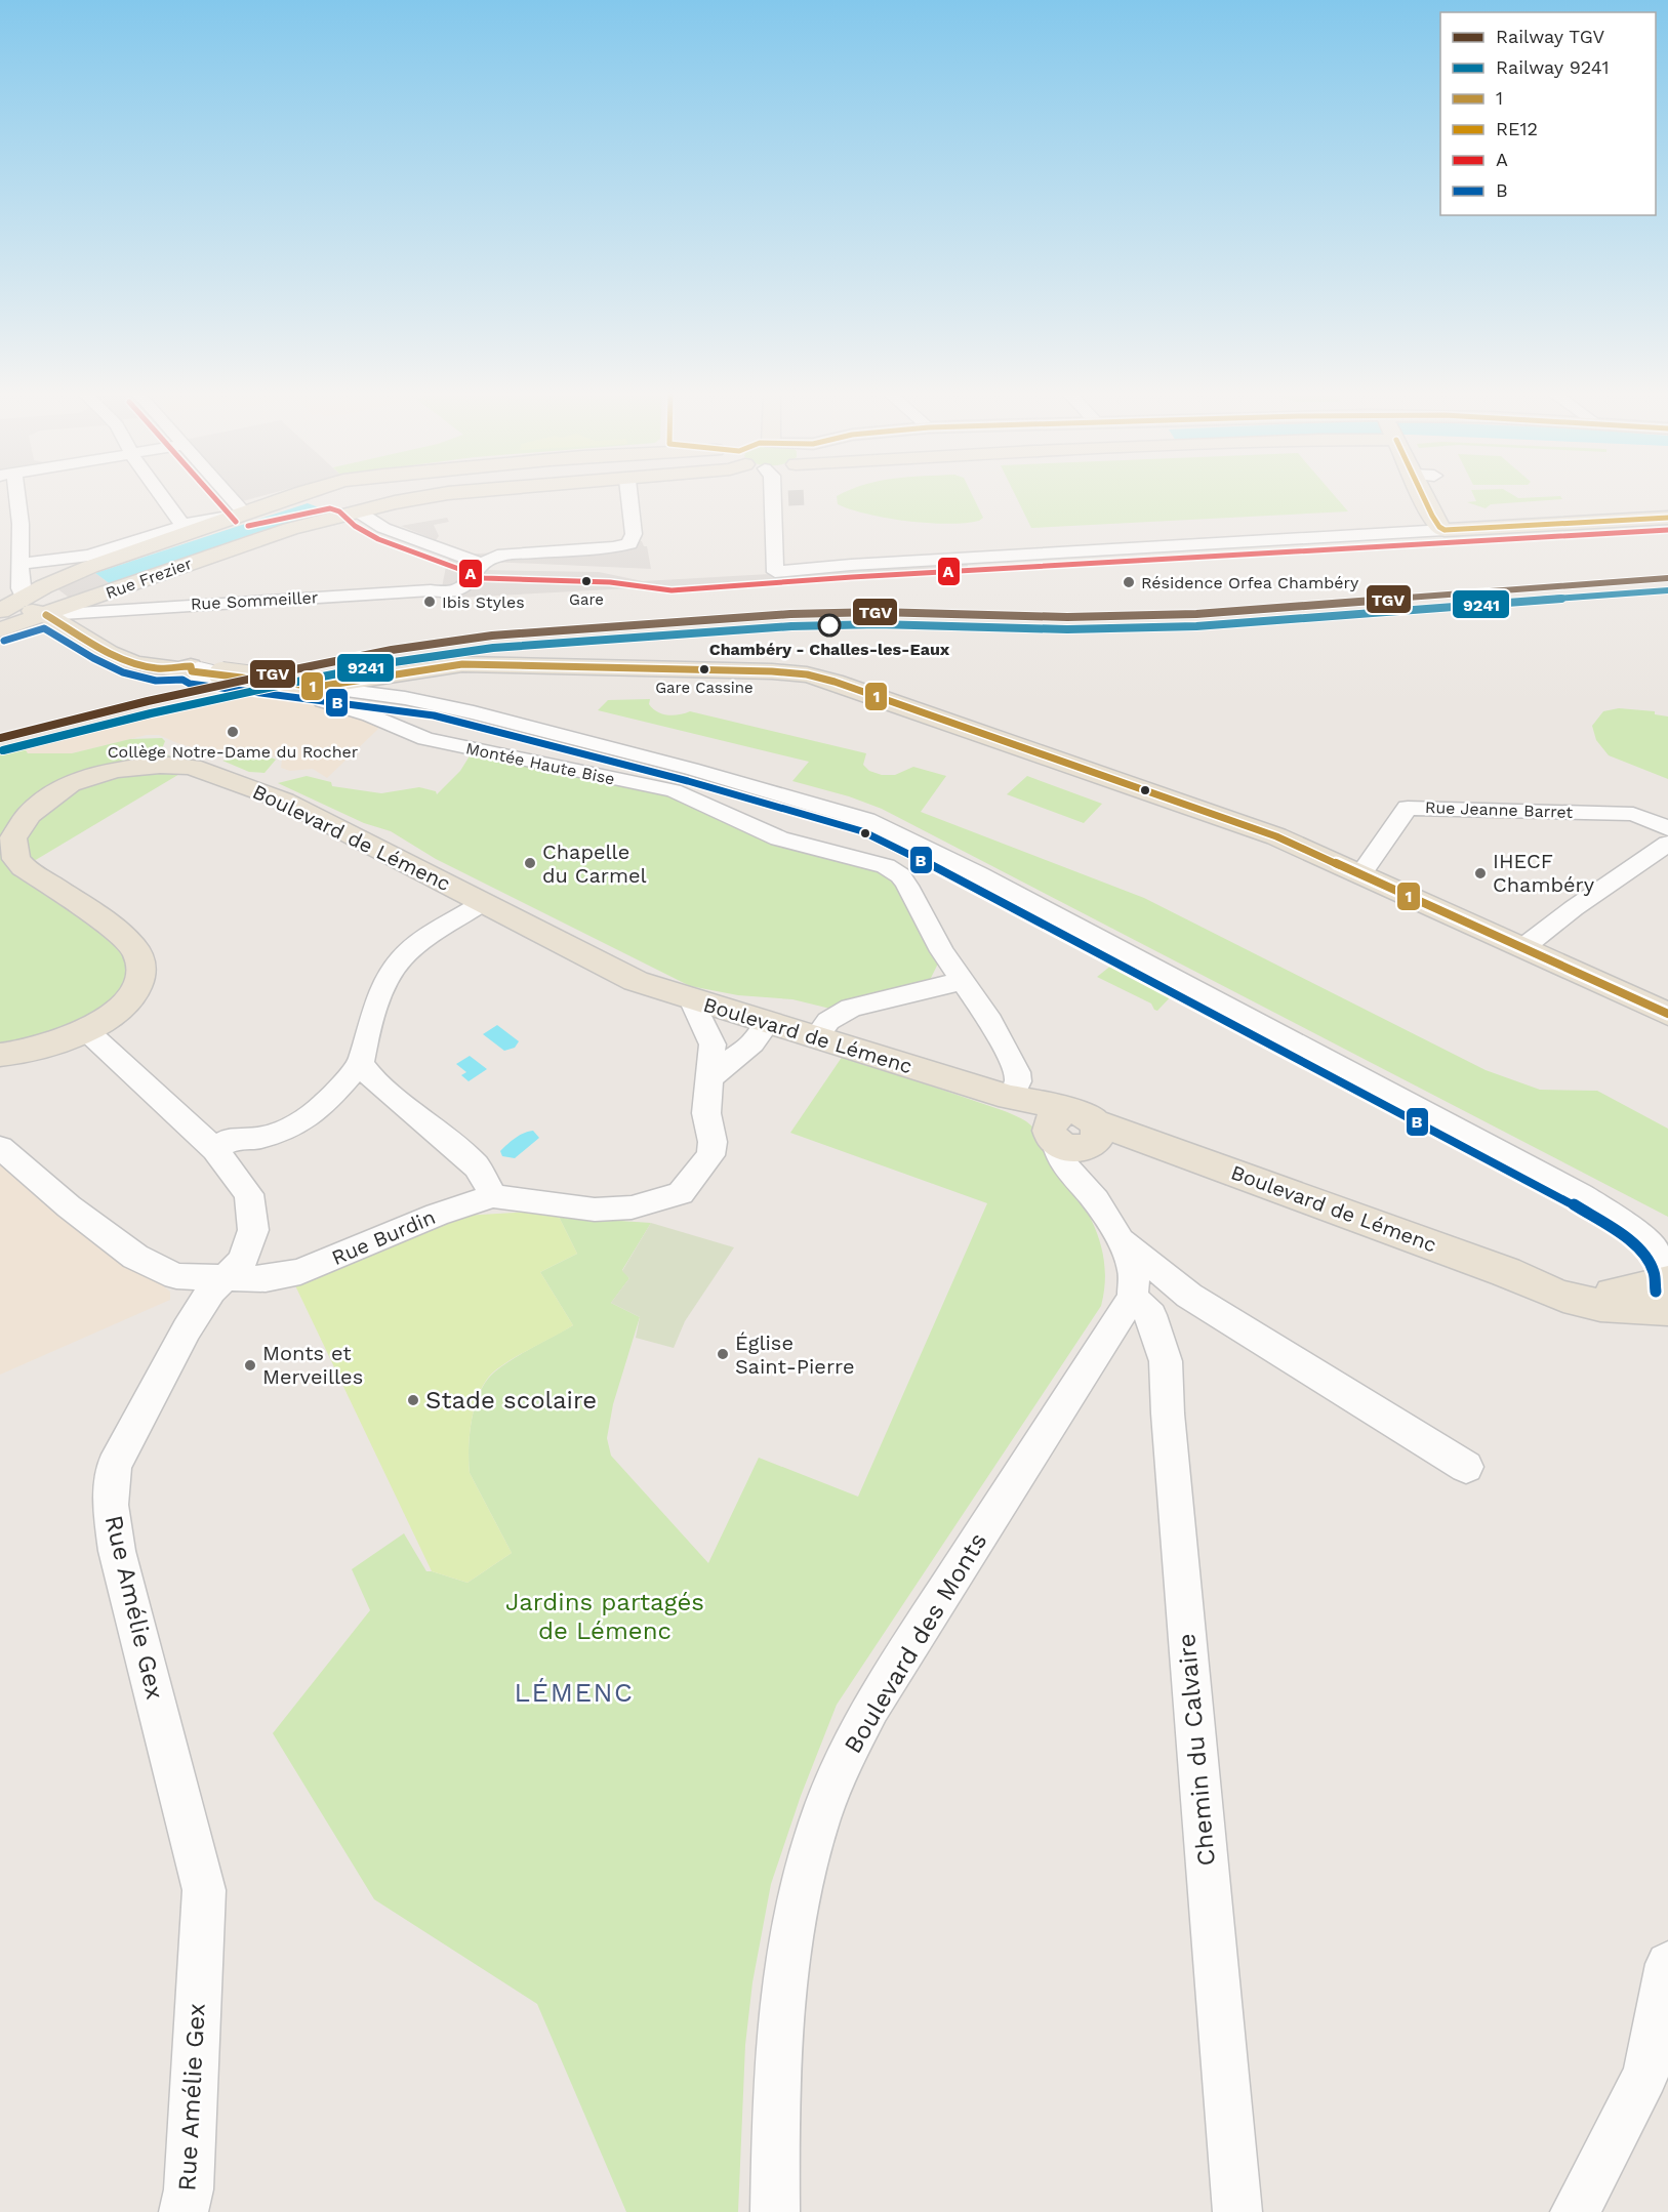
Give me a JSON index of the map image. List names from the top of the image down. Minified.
{"streets":{"main road":["Rue Frezier","Boulevard de Lémenc"],"street":["Rue Sommeiller","Montée Haute Bise","Rue Jeanne Barret","Rue Burdin","Rue Amélie Gex","Boulevard des Monts","Chemin du Calvaire"]},"crossings":[["Rue Frezier","Rue Sommeiller"],["Montée Haute Bise","Boulevard de Lémenc"],["Boulevard de Lémenc","Rue Burdin"],["Boulevard de Lémenc","Rue Amélie Gex"],["Rue Burdin","Rue Amélie Gex"],["Boulevard des Monts","Chemin du Calvaire"]],"districts":["LÉMENC"],"parks":["Jardins partagés de Lémenc"],"places":["Gare","Résidence Orfea Chambéry","Ibis Styles","Chambéry - Challes-les-Eaux","Gare Cassine","Collège Notre-Dame du Rocher","Chapelle du Carmel","IHECF Chambéry","Église Saint-Pierre","Monts et Merveilles","Stade scolaire"],"lines":["transit line RE12","transit line A","rail line TGV","rail line 9241","transit line 1","transit line B"],"legend":["Railway TGV","Railway 9241","1","RE12","A","B"]}
